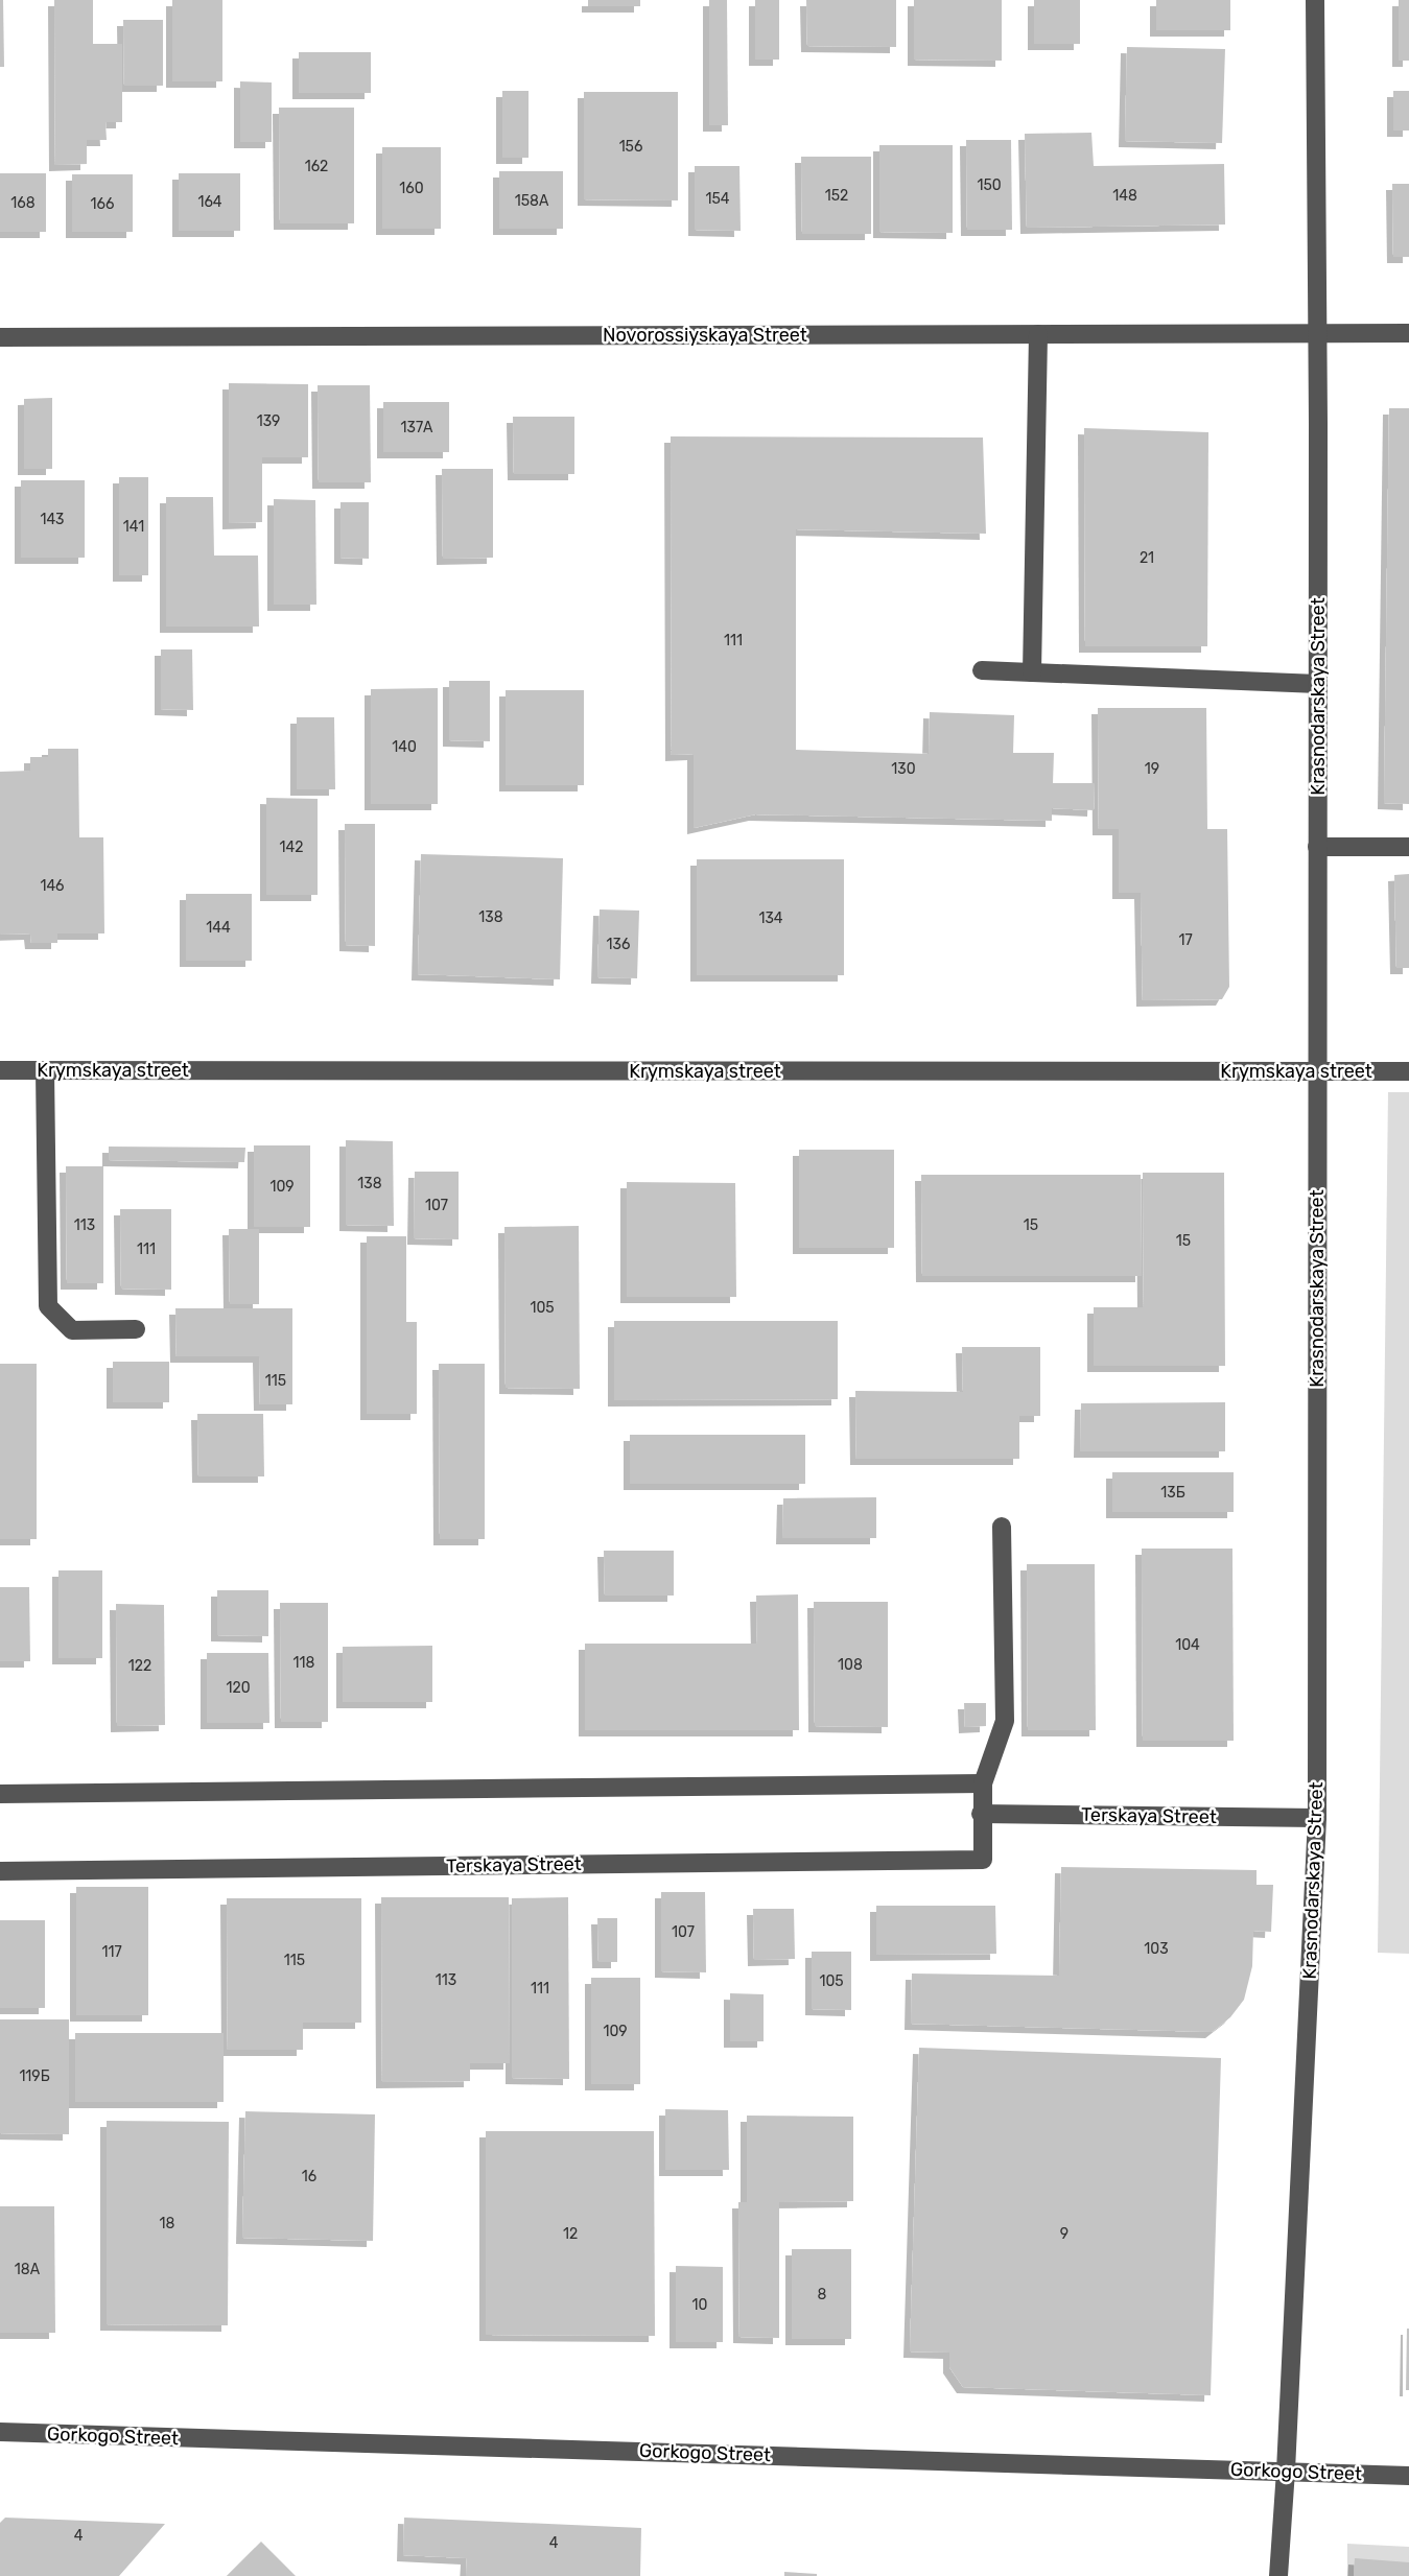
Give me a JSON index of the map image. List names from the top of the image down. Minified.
{"streets":{"street":["Novorossiyskaya Street","Krasnodarskaya Street","Krymskaya street","Terskaya Street","Gorkogo Street"]},"crossings":[["Novorossiyskaya Street","Krasnodarskaya Street"],["Krasnodarskaya Street","Krymskaya street"],["Krasnodarskaya Street","Terskaya Street"],["Krasnodarskaya Street","Gorkogo Street"]],"house_numbers":["156","162","150","160","152","148","154","158А","164","168","166","139","137А","143","141","21","111","140","130","19","142","146","138","134","144","17","136","138","109","107","113","15","15","111","105","115","13Б","104","118","108","122","120","107","103","117","115","113","105","111","109","119Б","16","18","12","9","18А","8","10","4","4"]}
